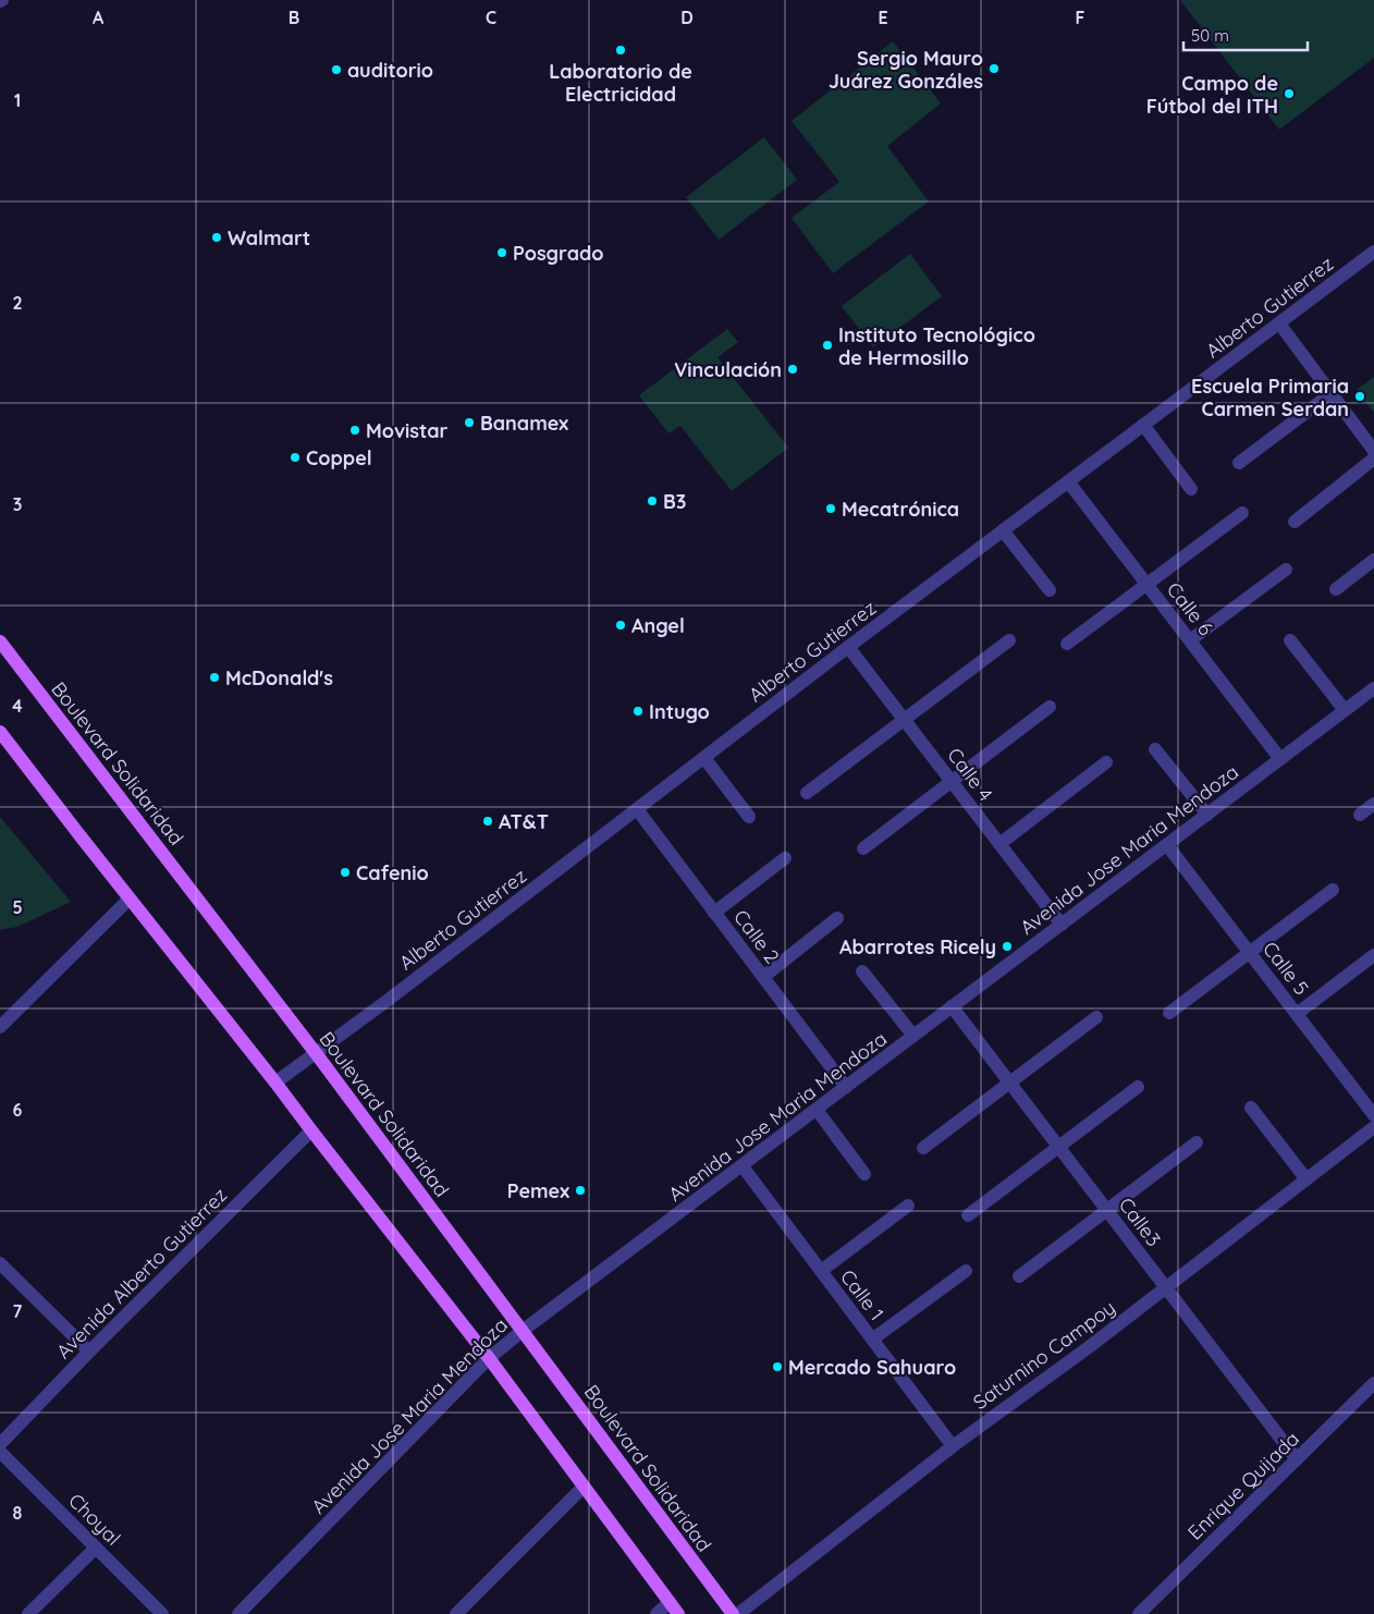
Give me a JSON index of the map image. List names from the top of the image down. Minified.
{"streets":{"main road":["Boulevard Solidaridad"],"street":["Alberto Gutierrez","Calle 6","Calle 4","Avenida Jose Maria Mendoza","Calle 2","Calle 5","Calle3","Avenida Alberto Gutierrez","Calle 1","Saturnino Campoy","Enrique Quijada","Choyal"]},"crossings":[["Alberto Gutierrez","Calle 6"],["Alberto Gutierrez","Boulevard Solidaridad"],["Alberto Gutierrez","Calle 4"],["Alberto Gutierrez","Calle 2"],["Calle 6","Avenida Jose Maria Mendoza"],["Boulevard Solidaridad","Avenida Jose Maria Mendoza"],["Calle 4","Avenida Jose Maria Mendoza"],["Avenida Jose Maria Mendoza","Calle 2"],["Avenida Jose Maria Mendoza","Calle 5"],["Avenida Jose Maria Mendoza","Calle3"],["Avenida Jose Maria Mendoza","Calle 1"],["Calle3","Saturnino Campoy"],["Calle3","Enrique Quijada"],["Calle 1","Saturnino Campoy"]],"places":["Laboratorio de Electricidad","Sergio Mauro Juárez Gonzáles","auditorio","Campo de Fútbol del ITH","Walmart","Posgrado","Instituto Tecnológico de Hermosillo","Vinculación","Escuela Primaria Carmen Serdan","Banamex","Movistar","Coppel","B3","Mecatrónica","Angel","McDonald's","Intugo","AT&T","Cafenio","Abarrotes Ricely","Pemex","Mercado Sahuaro"],"scale_bar":"50 m","grid":{"columns":["A","B","C","D","E","F"],"rows":["1","2","3","4","5","6","7","8"]}}
